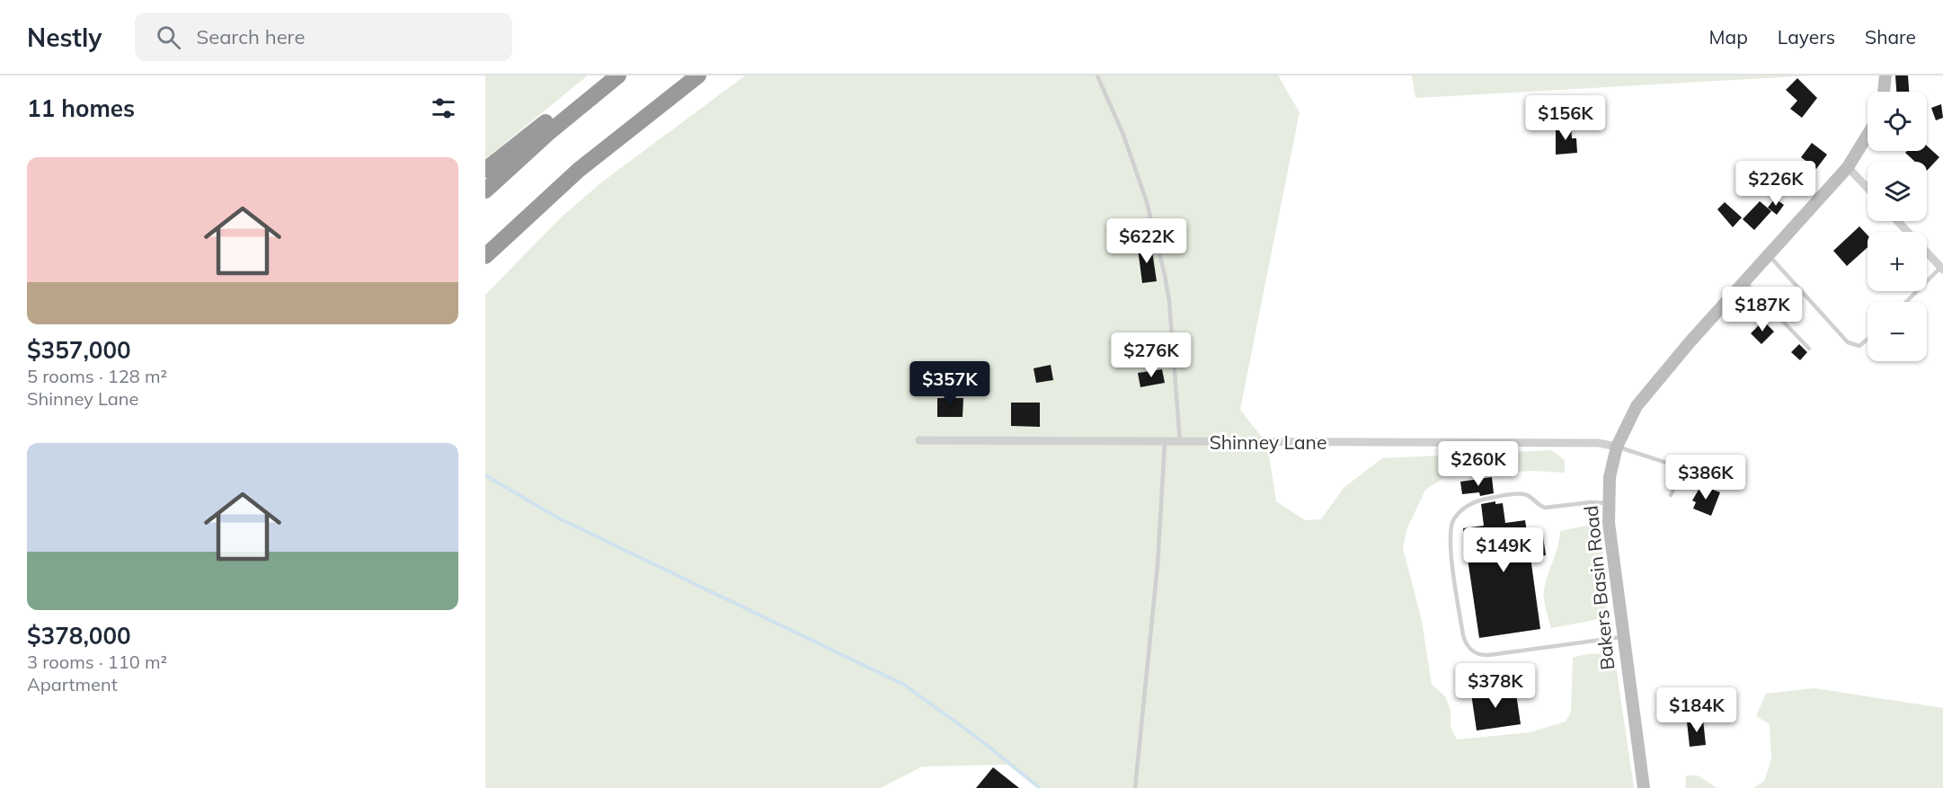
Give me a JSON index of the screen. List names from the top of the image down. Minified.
{"streets":{"main road":["Bakers Basin Road"],"street":["Shinney Lane"]},"crossings":[["Shinney Lane","Bakers Basin Road"]],"page":{"header":"Nestly","search":"Search here","nav":["Map","Layers","Share"],"heading":"11 homes","map_buttons":["+","−"],"price":["$156K","$226K","$622K","$187K","$276K","$357K","$260K","$386K","$149K","$378K","$184K"],"list":[{"name":"$357,000","note":"5 rooms · 128 m² · Shinney Lane"},{"name":"$378,000","note":"3 rooms · 110 m² · Apartment"}]}}
